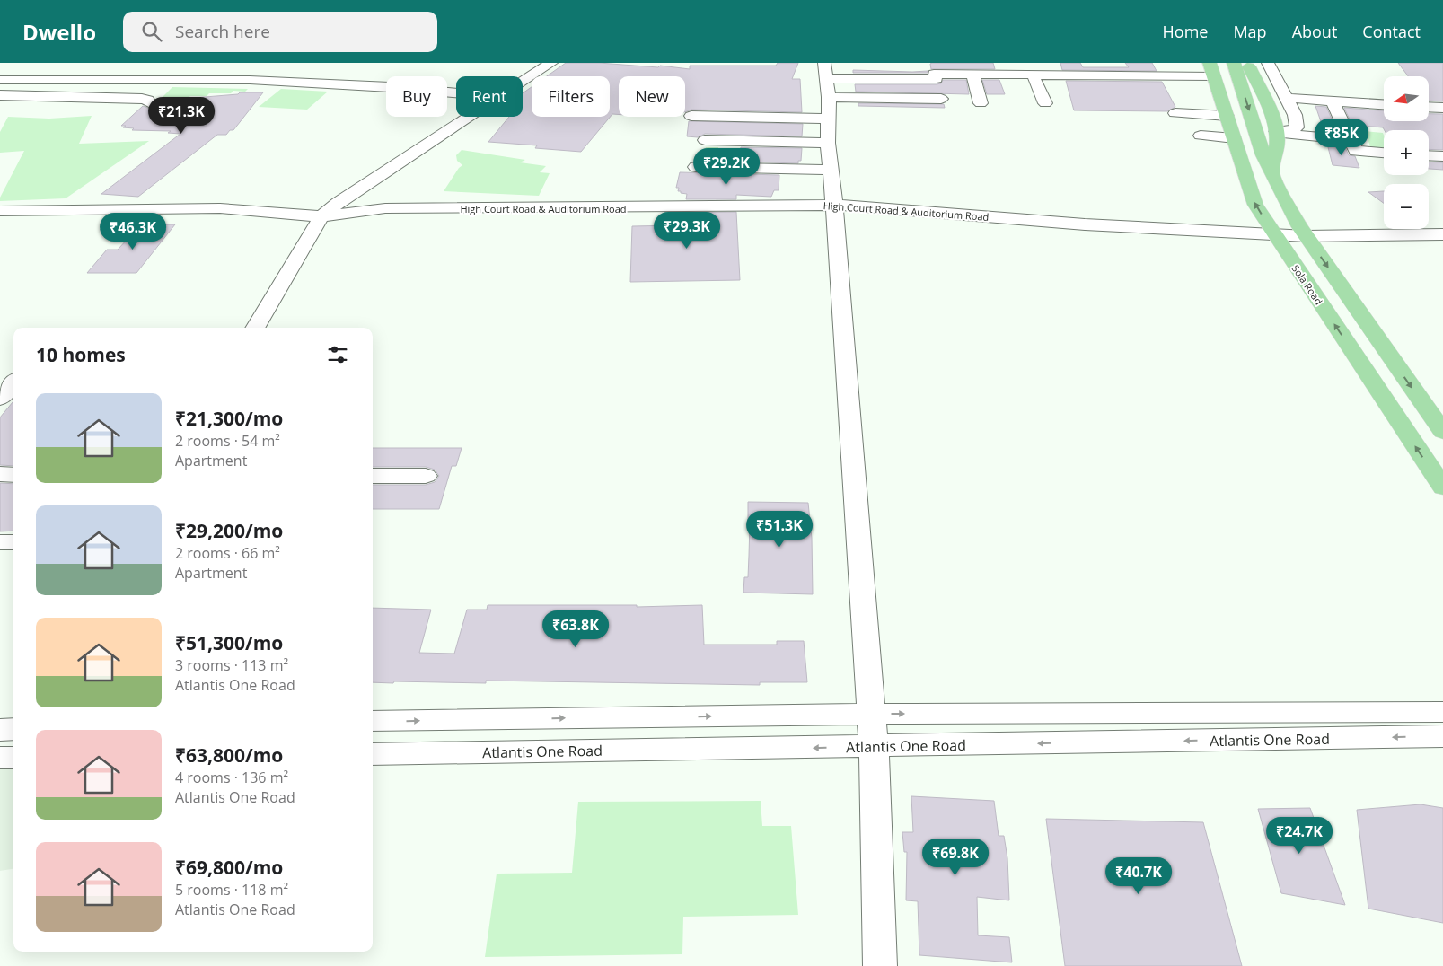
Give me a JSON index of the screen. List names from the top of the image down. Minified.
{"streets":{"main road":["Sola Road"],"street":["High Court Road & Auditorium Road","Atlantis One Road"]},"crossings":[["High Court Road & Auditorium Road","Sola Road"]],"north":"left","page":{"header":"Dwello","search":"Search here","nav":["Home","Map","About","Contact"],"map_buttons":["+","−"],"chip":["Buy","Rent","Filters","New"],"price":["₹21.3K","₹85K","₹29.2K","₹29.3K","₹46.3K","₹51.3K","₹63.8K","₹24.7K","₹69.8K","₹40.7K"],"heading":"10 homes","list":[{"name":"₹21,300/mo","note":"2 rooms · 54 m² · Apartment"},{"name":"₹29,200/mo","note":"2 rooms · 66 m² · Apartment"},{"name":"₹51,300/mo","note":"3 rooms · 113 m² · Atlantis One Road"},{"name":"₹63,800/mo","note":"4 rooms · 136 m² · Atlantis One Road"},{"name":"₹69,800/mo","note":"5 rooms · 118 m² · Atlantis One Road"}]}}
